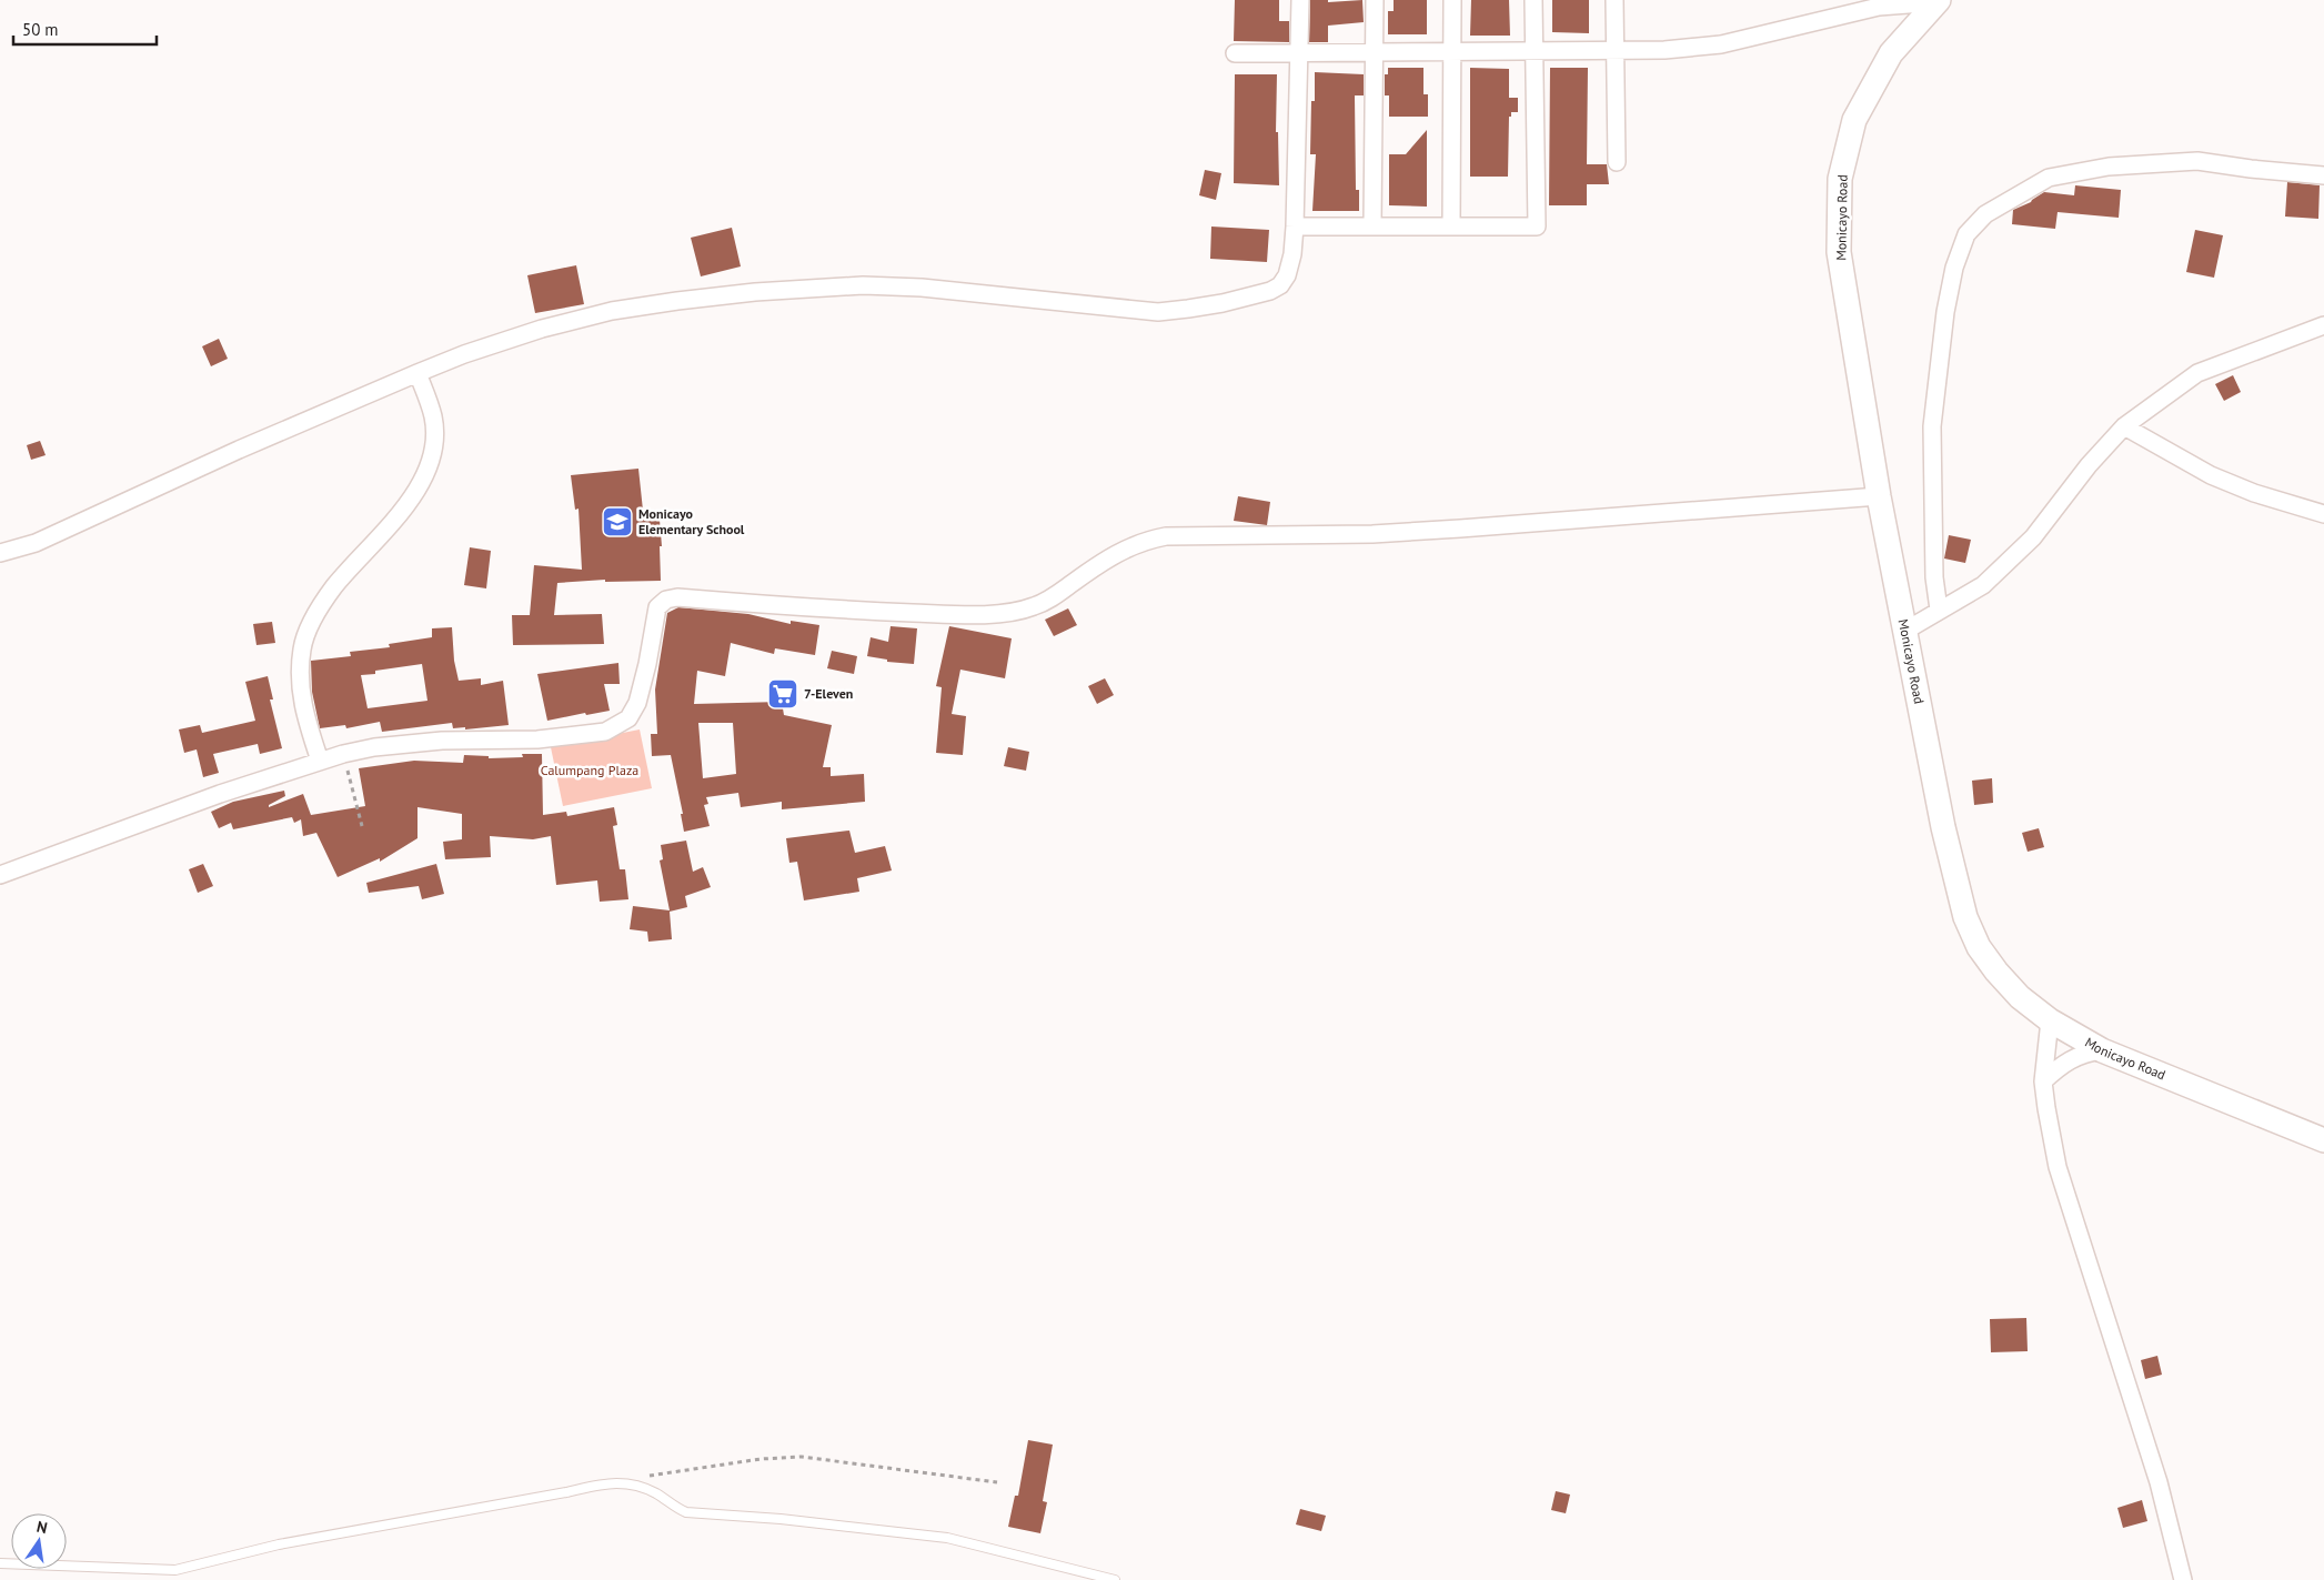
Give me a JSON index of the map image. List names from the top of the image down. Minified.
{"streets":{"main road":["Monicayo Road"]},"parks":["Calumpang Plaza"],"places":{"school or university":["Monicayo Elementary School"],"supermarket":["7-Eleven"]},"scale_bar":"50 m","north":"top"}
